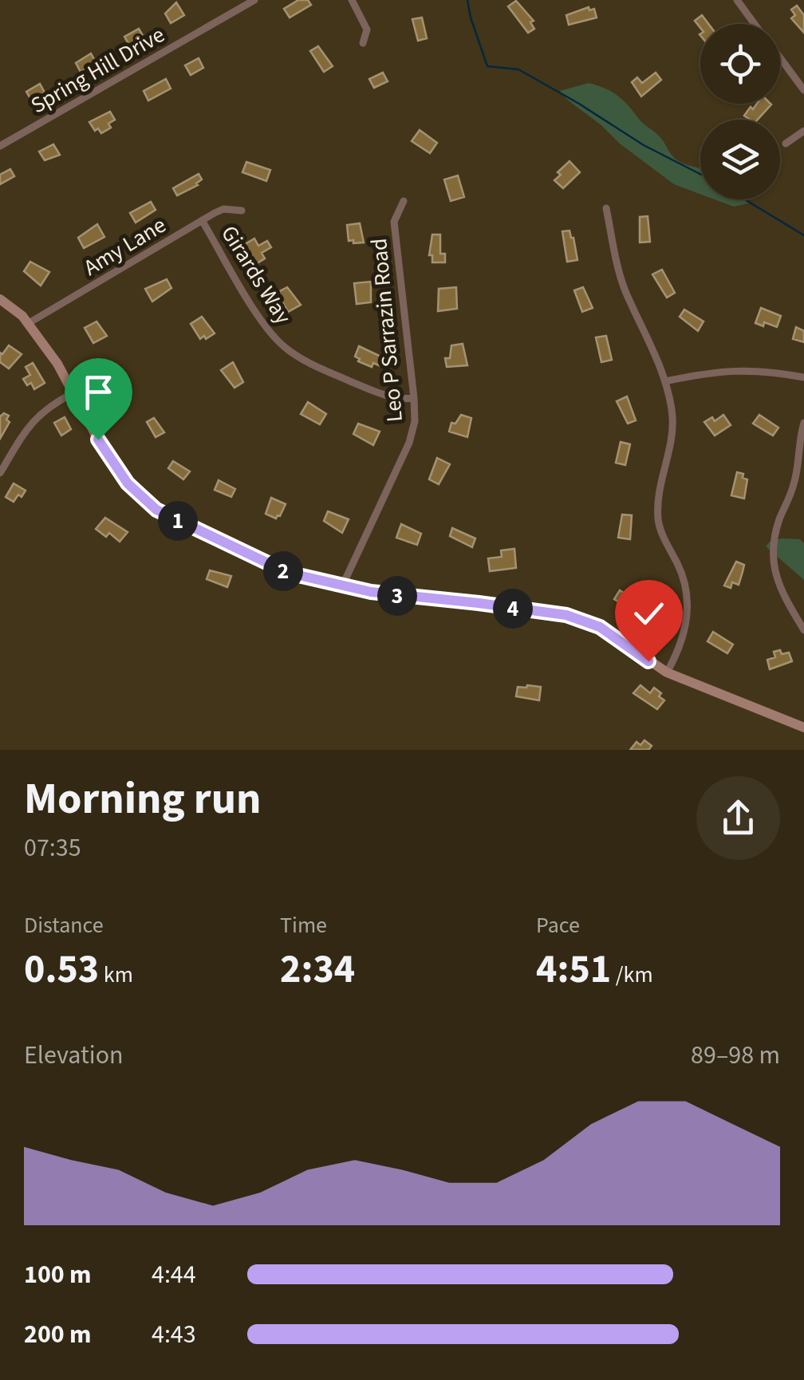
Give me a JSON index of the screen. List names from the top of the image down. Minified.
{"streets":{"street":["Spring Hill Drive","Amy Lane","Girards Way","Leo P Sarrazin Road"]},"crossings":[["Amy Lane","Girards Way"],["Girards Way","Leo P Sarrazin Road"]],"page":{"pins":["1","2","3","4"],"heading":["Morning run","07:35"],"stats":[["Distance","0.53 km"],["Time","2:34"],["Pace","4:51 /km"]],"chart":["Elevation","89–98 m"],"list":[{"name":"100 m","note":"4:44"},{"name":"200 m","note":"4:43"}]}}
